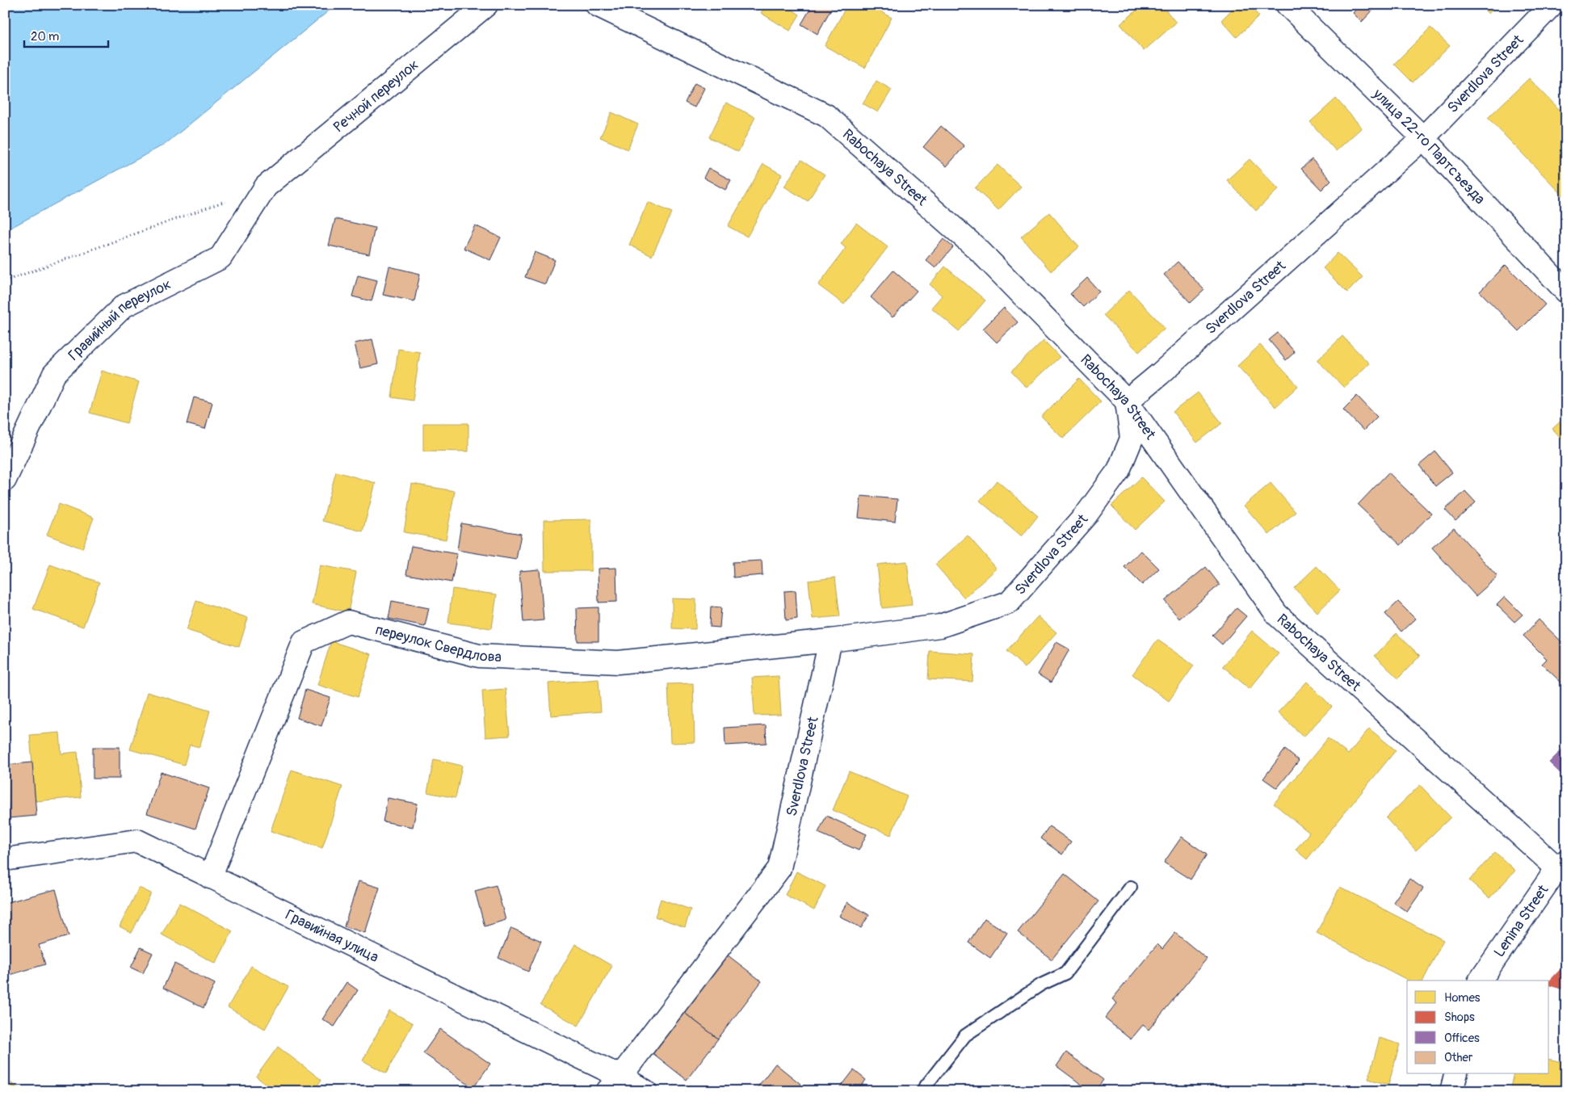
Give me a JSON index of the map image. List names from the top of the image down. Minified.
{"streets":{"street":["Sverdlova Street","Речной переулок","улица 22-го Партсъезда","Rabochaya Street","Гравийный переулок","переулок Свердлова","Lenina Street","Гравийная улица"]},"crossings":[["Sverdlova Street","улица 22-го Партсъезда"],["Sverdlova Street","Rabochaya Street"],["Sverdlova Street","переулок Свердлова"],["Sverdlova Street","Гравийная улица"],["Речной переулок","Гравийный переулок"],["Rabochaya Street","Lenina Street"],["переулок Свердлова","Гравийная улица"]],"legend":["Homes","Shops","Offices","Other"],"scale_bar":"20 m"}
